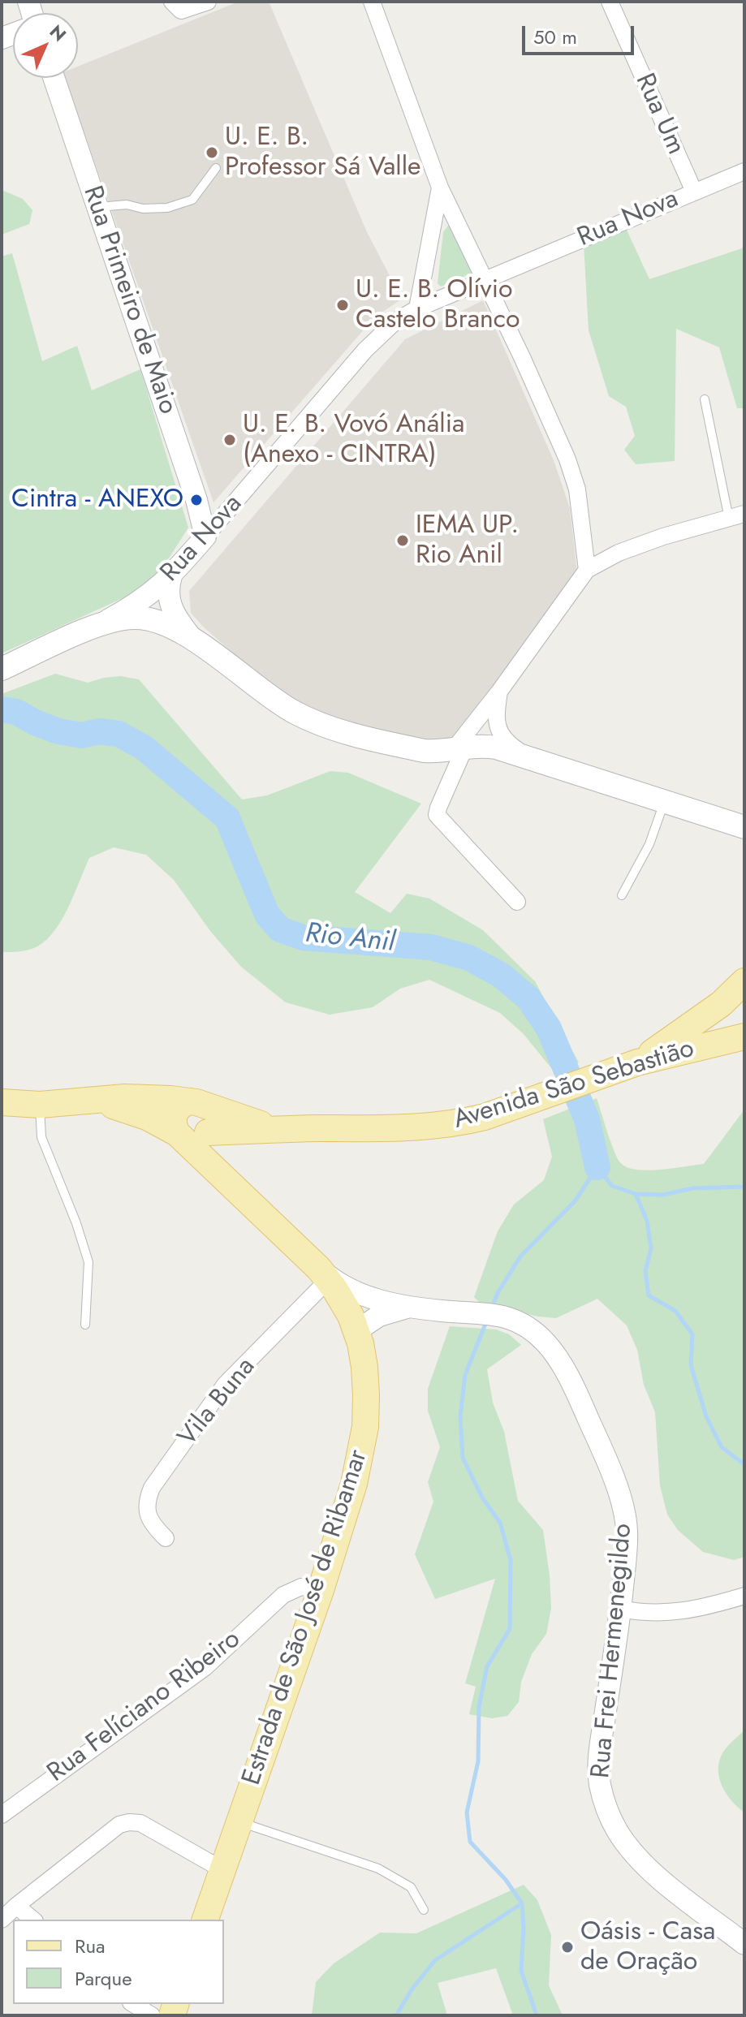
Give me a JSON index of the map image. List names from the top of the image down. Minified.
{"streets":{"main road":["Rua Nova","Avenida São Sebastião","Estrada de São José de Ribamar"],"street":["Rua Um","Rua Primeiro de Maio","Vila Buna","Rua Frei Hermenegildo","Rua Felíciano Ribeiro"]},"crossings":[["Rua Um","Rua Nova"],["Rua Nova","Rua Primeiro de Maio"],["Avenida São Sebastião","Estrada de São José de Ribamar"],["Vila Buna","Estrada de São José de Ribamar"],["Vila Buna","Rua Frei Hermenegildo"],["Estrada de São José de Ribamar","Rua Frei Hermenegildo"],["Estrada de São José de Ribamar","Rua Felíciano Ribeiro"]],"water":["Rio Anil"],"places":["U. E. B. Professor Sá Valle","U. E. B. Olívio Castelo Branco","U. E. B. Vovó Anália (Anexo - CINTRA)","Cintra - ANEXO","IEMA UP. Rio Anil","Oásis - Casa de Oração"],"legend":["Rua","Parque"],"scale_bar":"50 m","north":"top right"}
